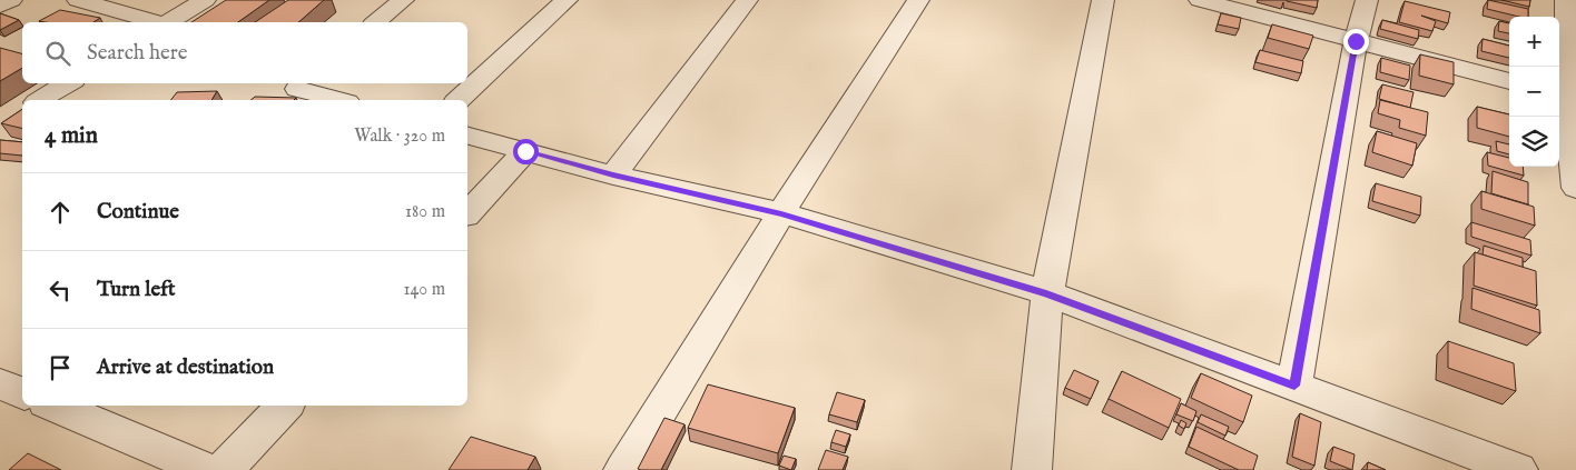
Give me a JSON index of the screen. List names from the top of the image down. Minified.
{"page":{"map_buttons":["+","−"],"search":"Search here","heading":["4 min","Walk · 320 m"],"list":[["Continue","180 m"],["Turn left","140 m"],"Arrive at destination"]}}
